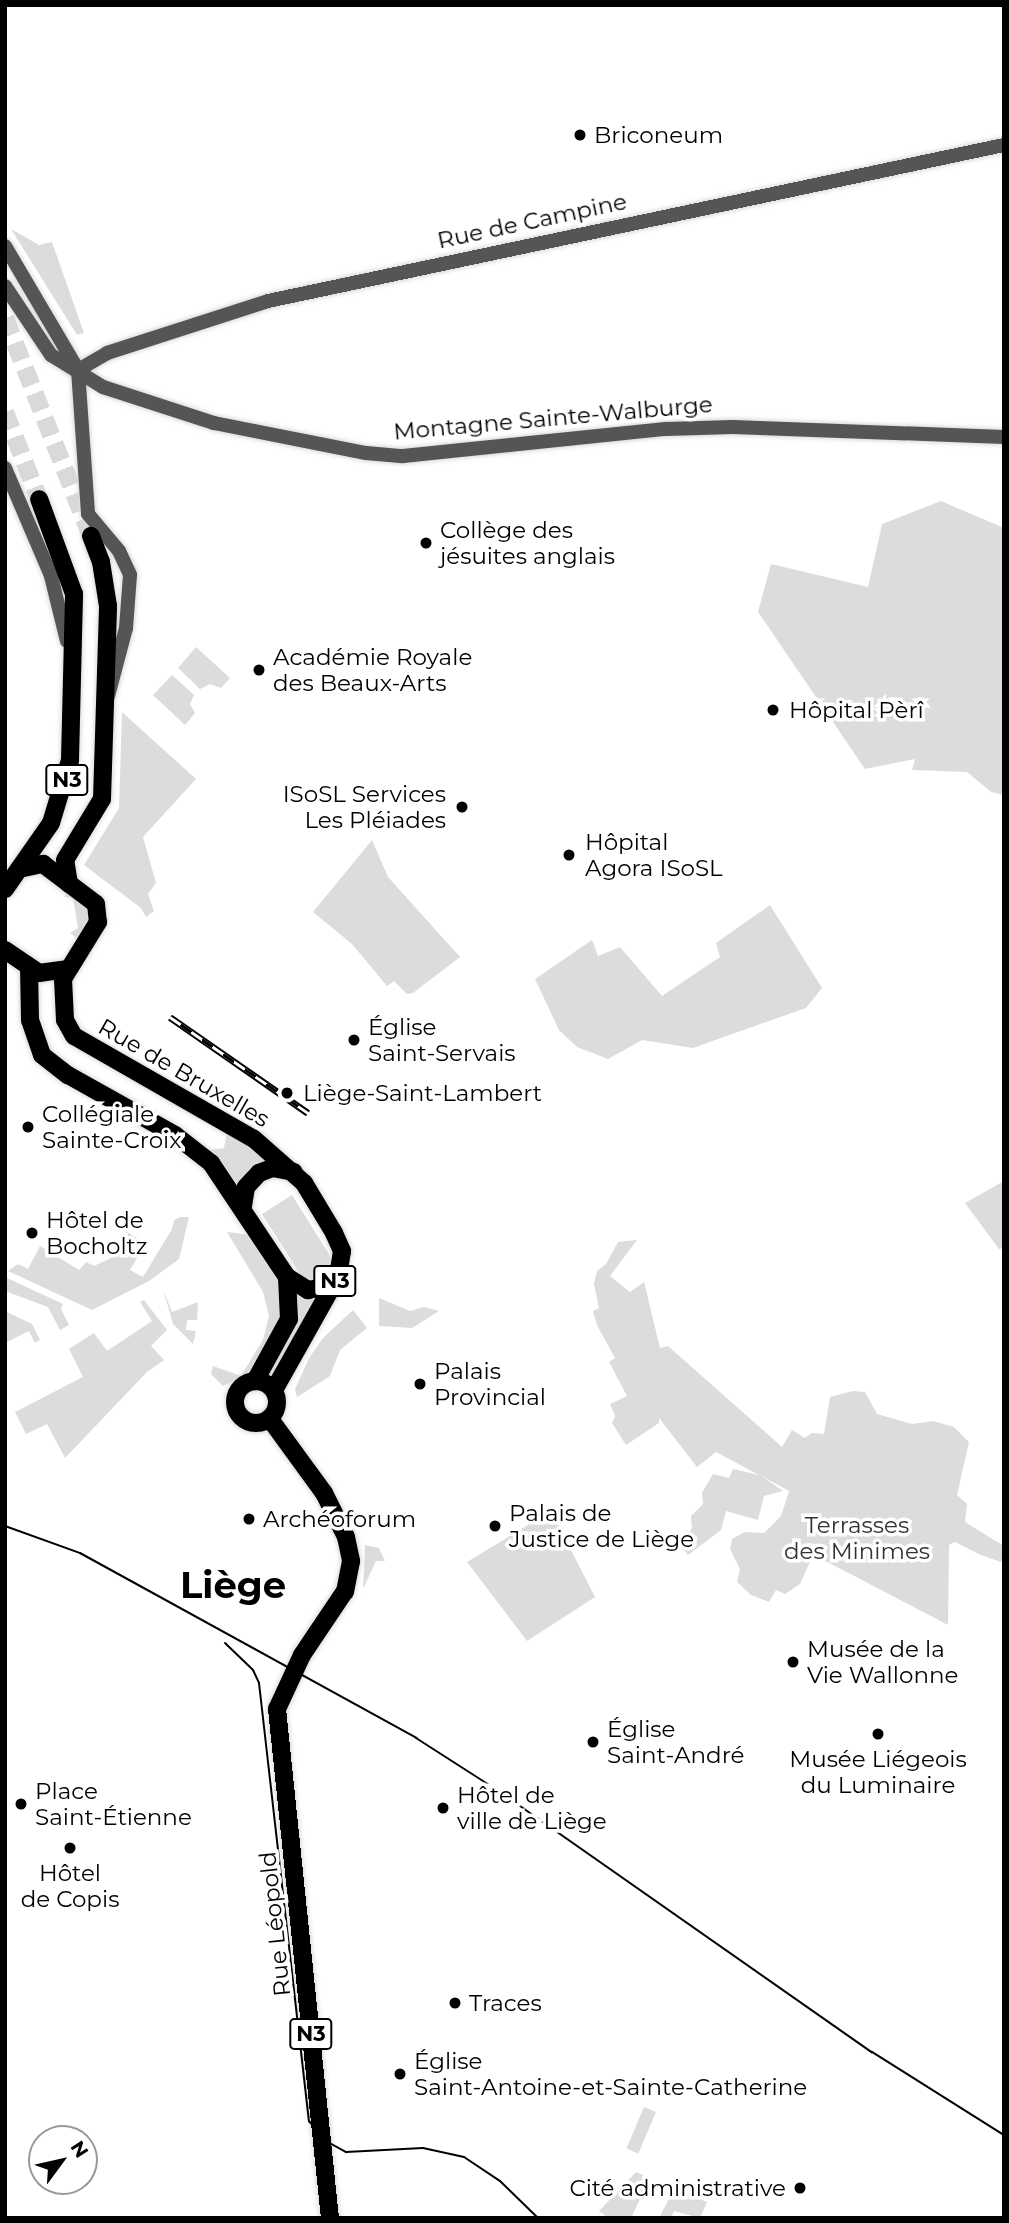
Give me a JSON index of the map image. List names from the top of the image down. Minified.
{"streets":{"main road":["N3","Rue de Bruxelles","Rue Léopold"],"street":["Rue de Campine","Montagne Sainte-Walburge"]},"crossings":[["Rue de Campine","Montagne Sainte-Walburge"],["N3","Rue de Bruxelles"],["N3","Rue Léopold"],["Rue de Bruxelles","Rue Léopold"]],"districts":["Liège"],"parks":["Terrasses des Minimes"],"places":["Briconeum","Collège des jésuites anglais","Académie Royale des Beaux-Arts","Hôpital Pèrî","ISoSL Services Les Pléiades","Hôpital Agora ISoSL","Église Saint-Servais","Liège-Saint-Lambert","Collégiale Sainte-Croix","Hôtel de Bocholtz","Palais Provincial","Archéoforum","Palais de Justice de Liège","Musée de la Vie Wallonne","Musée Liégeois du Luminaire","Église Saint-André","Place Saint-Étienne","Hôtel de ville de Liège","Hôtel de Copis","Traces","Église Saint-Antoine-et-Sainte-Catherine","Cité administrative"],"north":"top right"}
